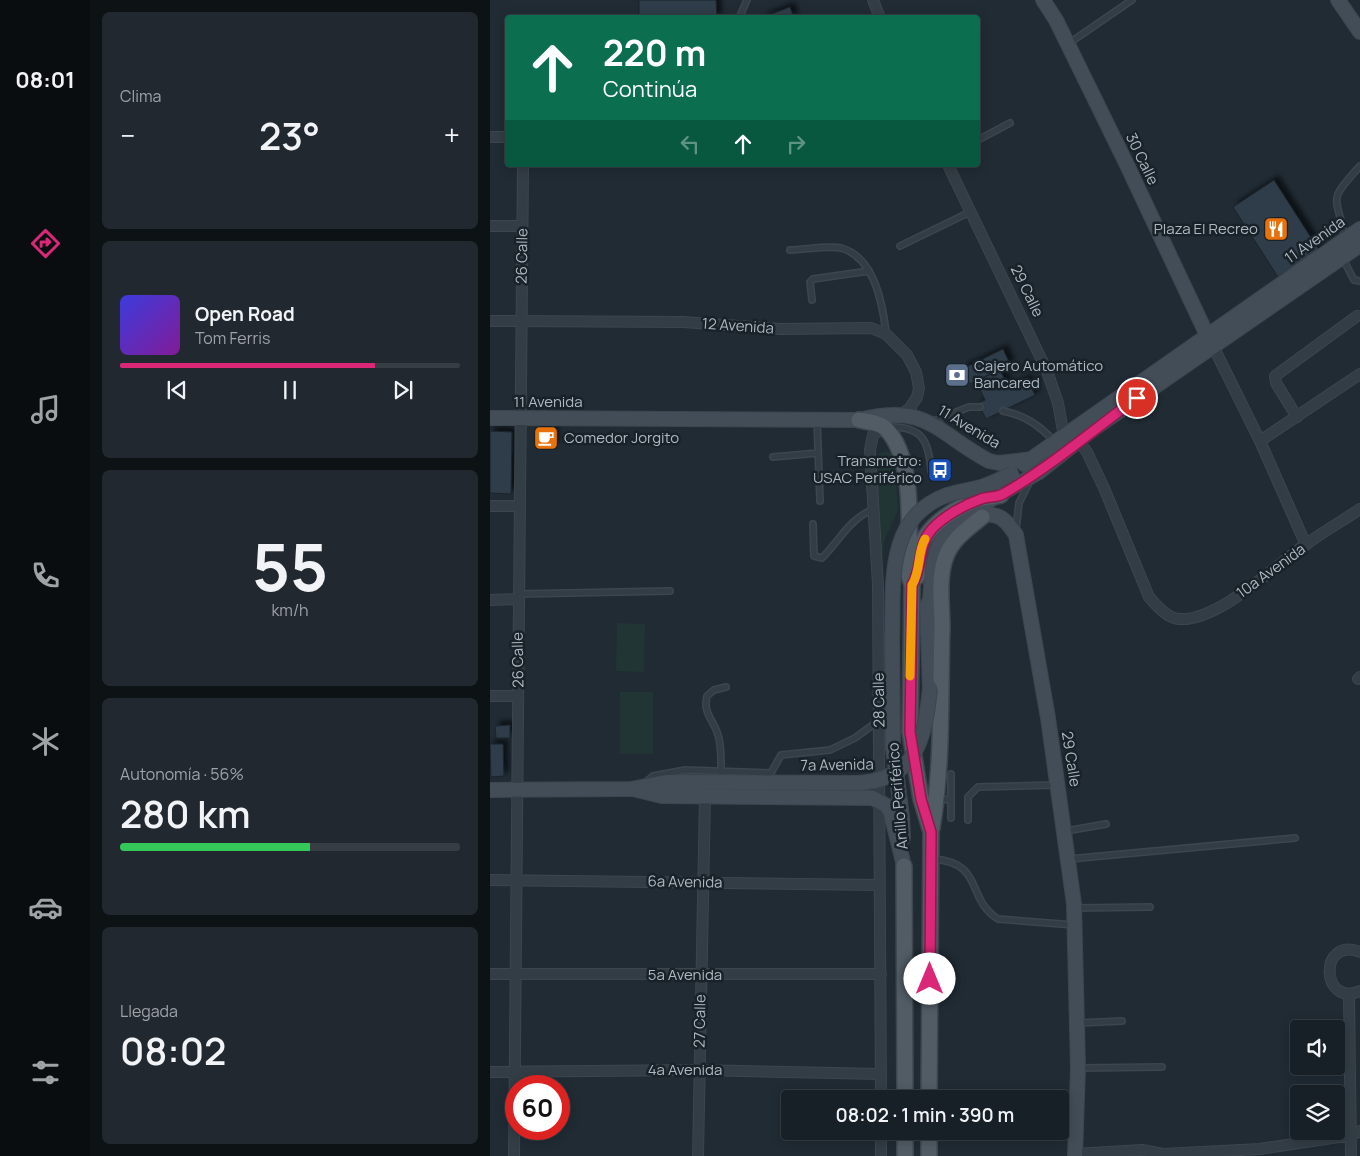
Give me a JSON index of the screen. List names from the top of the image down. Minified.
{"streets":{"main road":["Anillo Periférico"],"street":["30 Calle","11 Avenida","26 Calle","29 Calle","12 Avenida","10a Avenida","28 Calle","7a Avenida","6a Avenida","5a Avenida","27 Calle","4a Avenida"]},"crossings":[["30 Calle","11 Avenida"],["30 Calle","10a Avenida"],["11 Avenida","26 Calle"],["11 Avenida","29 Calle"],["11 Avenida","10a Avenida"],["11 Avenida","7a Avenida"],["11 Avenida","Anillo Periférico"],["26 Calle","12 Avenida"],["26 Calle","7a Avenida"],["26 Calle","6a Avenida"],["26 Calle","5a Avenida"],["26 Calle","4a Avenida"],["28 Calle","7a Avenida"],["28 Calle","Anillo Periférico"],["28 Calle","6a Avenida"],["28 Calle","5a Avenida"],["28 Calle","4a Avenida"],["7a Avenida","27 Calle"],["6a Avenida","27 Calle"],["5a Avenida","27 Calle"],["27 Calle","4a Avenida"]],"places":{"restaurant":["Plaza El Recreo"],"bank":["Cajero Automático Bancared"],"cafe":["Comedor Jorgito"],"bus stop":["Transmetro: USAC Periférico"]},"page":{"tabs":"08:01","tile":["Clima",["55","km/h"],["Autonomía · 56%","280 km"],["Llegada","08:02"]],"turn":["220 m","Continúa"],"heat":["−","23°","+"],"song":["Open Road","Tom Ferris"],"limit":"60","trip":"08:02 · 1 min · 390 m"}}
